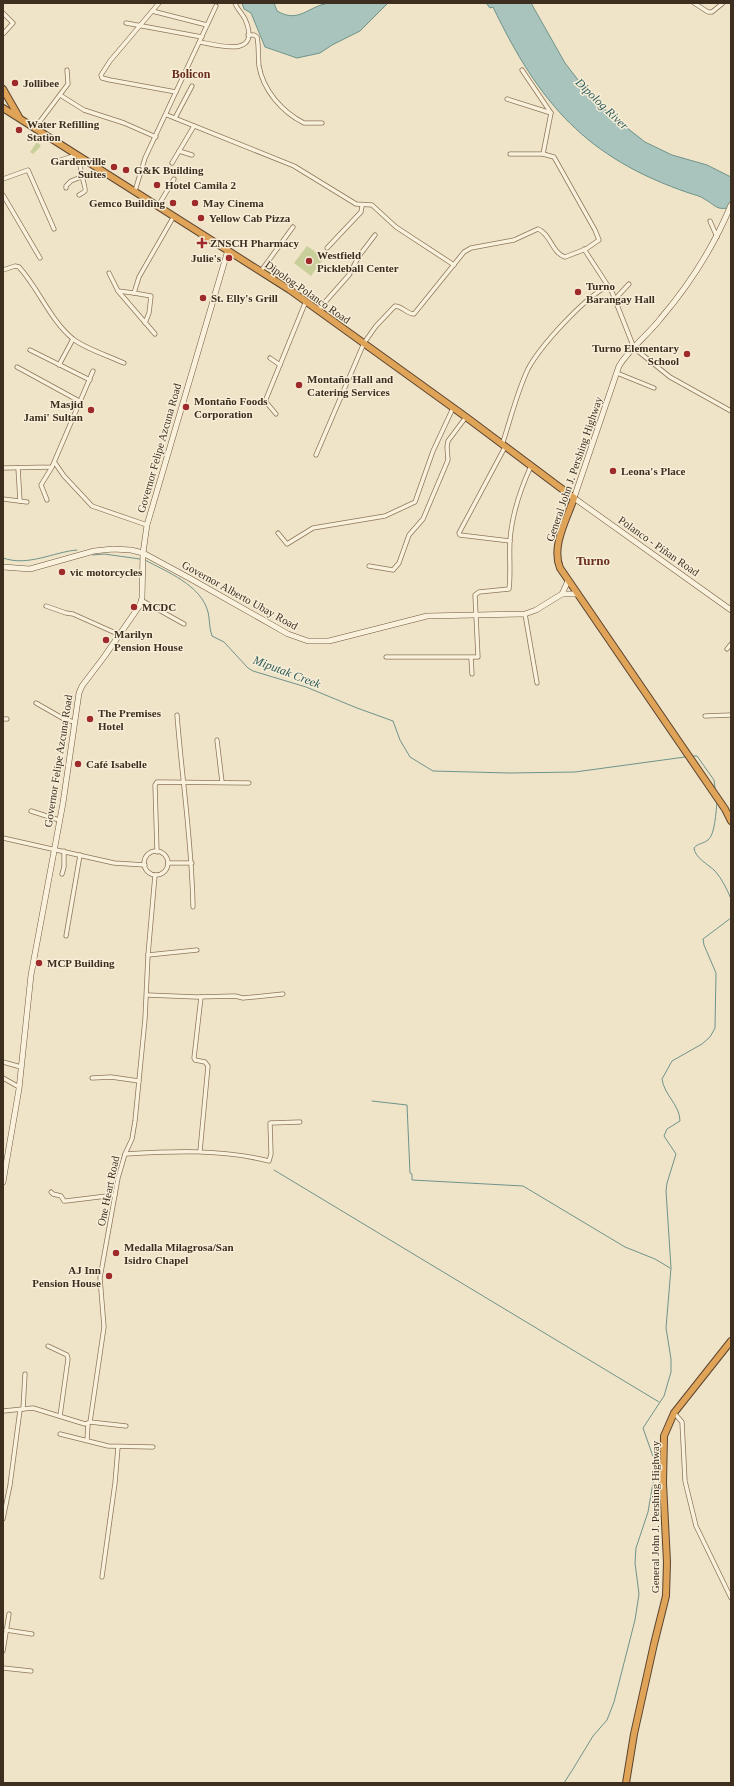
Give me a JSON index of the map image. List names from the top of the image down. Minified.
{"streets":{"highway":["Dipolog-Polanco Road","General John J. Pershing Highway"],"main road":["Governor Felipe Azcuna Road","Polanco - Piñan Road","Governor Alberto Ubay Road"],"street":["One Heart Road"]},"crossings":[["Dipolog-Polanco Road","Governor Felipe Azcuna Road"],["Dipolog-Polanco Road","General John J. Pershing Highway"],["Dipolog-Polanco Road","Polanco - Piñan Road"],["Governor Felipe Azcuna Road","Governor Alberto Ubay Road"],["General John J. Pershing Highway","Polanco - Piñan Road"]],"districts":["Bolicon","Turno"],"water":["Dipolog River","Miputak Creek"],"places":{"other":["Jollibee","Water Refilling Station","Gardenville Suites","G&K Building","Hotel Camila 2","Gemco Building","May Cinema","Yellow Cab Pizza","Julie's","Westfield Pickleball Center","Turno Barangay Hall","St. Elly's Grill","Turno Elementary School","Montaño Hall and Catering Services","Montaño Foods Corporation","Masjid Jami' Sultan","Leona's Place","vic motorcycles","MCDC","Marilyn Pension House","The Premises Hotel","Café Isabelle","MCP Building","Medalla Milagrosa/San Isidro Chapel","AJ Inn Pension House"],"health":["ZNSCH Pharmacy"]}}
